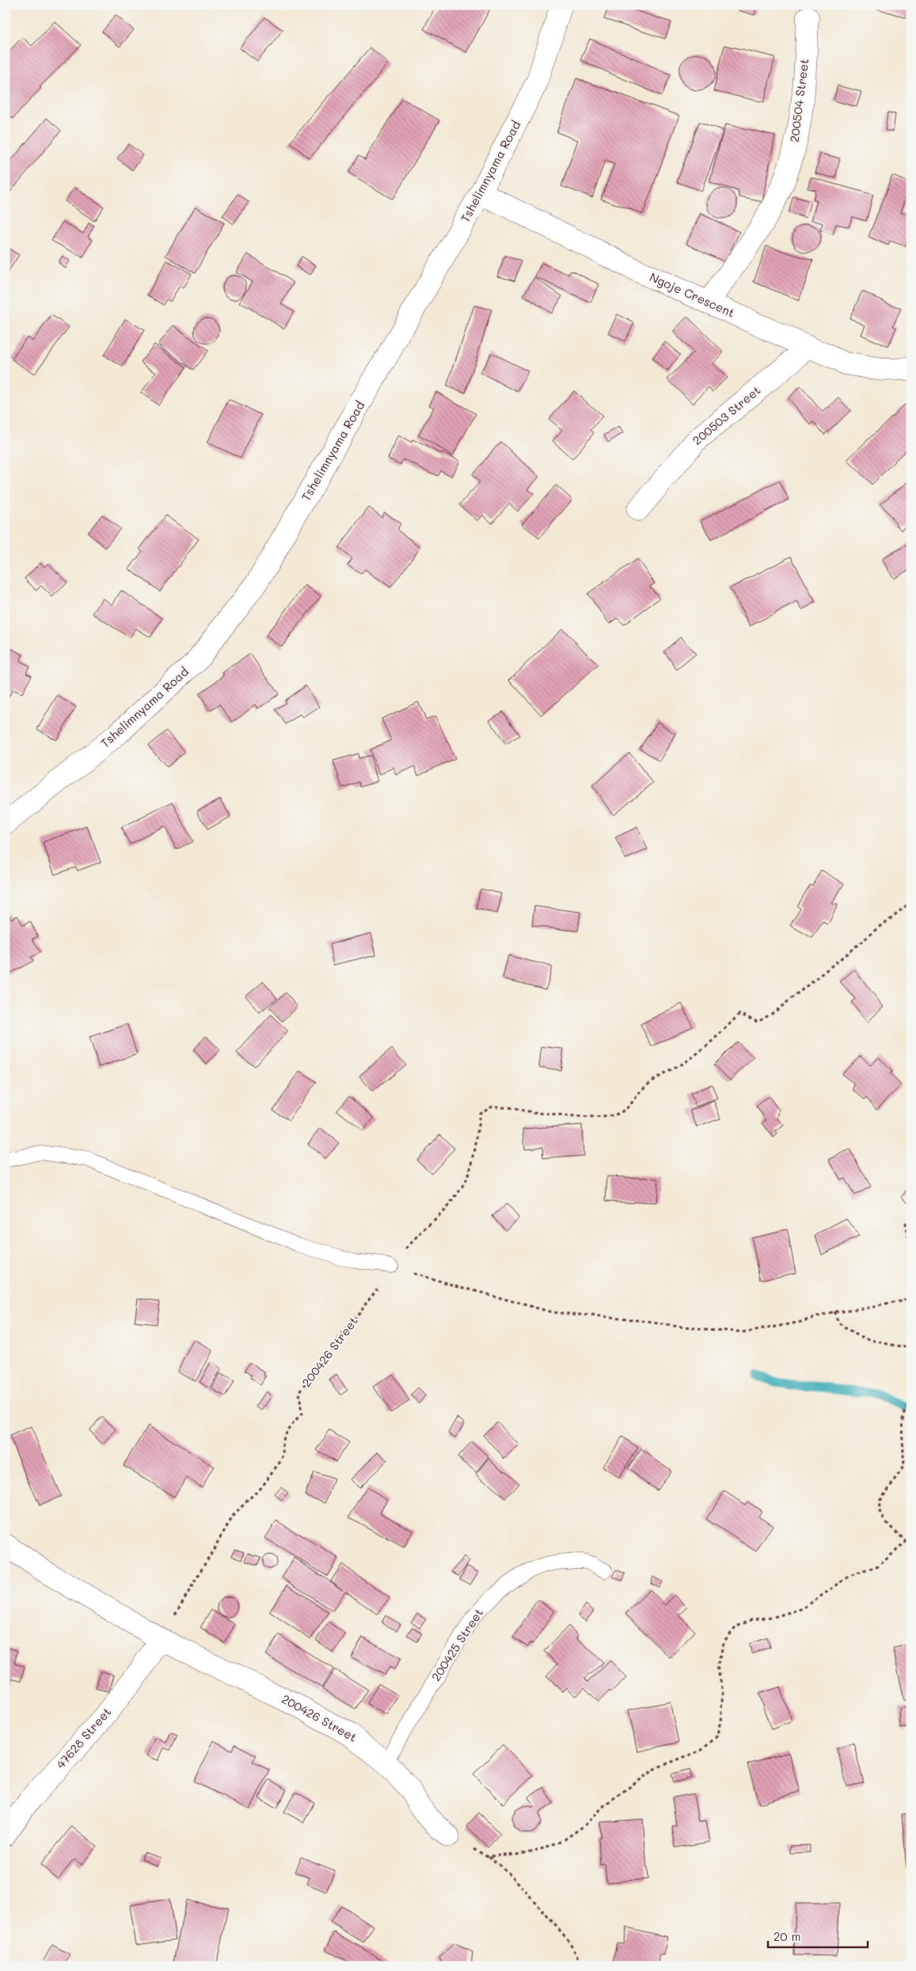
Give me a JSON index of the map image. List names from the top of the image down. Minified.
{"streets":{"street":["200504 Street","Tshelimnyama Road","Ngoje Crescent","200503 Street","200426 Street","47628 Street"],"lane":["200425 Street"]},"crossings":[["200504 Street","Ngoje Crescent"],["Tshelimnyama Road","Ngoje Crescent"],["Ngoje Crescent","200503 Street"],["200426 Street","200425 Street"],["200426 Street","47628 Street"]],"scale_bar":"20 m"}
